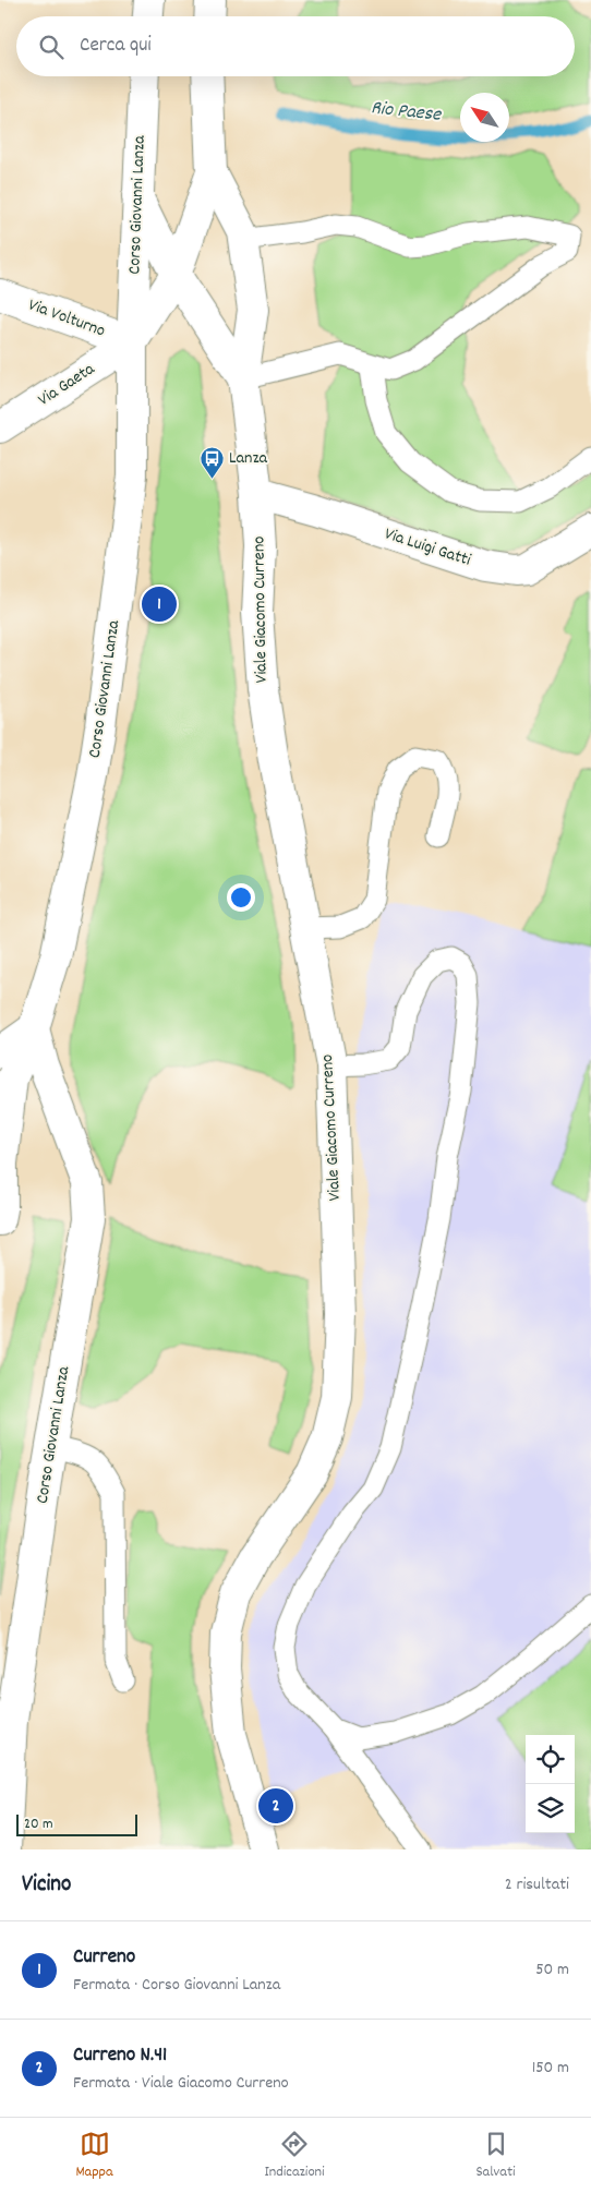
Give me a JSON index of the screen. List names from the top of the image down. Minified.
{"streets":{"street":["Corso Giovanni Lanza","Via Volturno","Via Gaeta","Via Luigi Gatti","Viale Giacomo Curreno"]},"crossings":[["Corso Giovanni Lanza","Via Volturno"],["Corso Giovanni Lanza","Via Gaeta"],["Corso Giovanni Lanza","Viale Giacomo Curreno"],["Via Volturno","Via Gaeta"],["Via Luigi Gatti","Viale Giacomo Curreno"]],"water":["Rio Paese"],"places":{"bus stop":["Lanza"]},"scale_bar":"20 m","north":"top left","page":{"search":"Cerca qui","pins":["1","2"],"scale":"20 m","heading":["Vicino","2 risultati"],"list":[{"mark":"1","name":"Curreno","note":"Fermata · Corso Giovanni Lanza","value":"50 m"},{"mark":"2","name":"Curreno N.41","note":"Fermata · Viale Giacomo Curreno","value":"150 m"}],"nav":["Mappa","Indicazioni","Salvati"]}}
